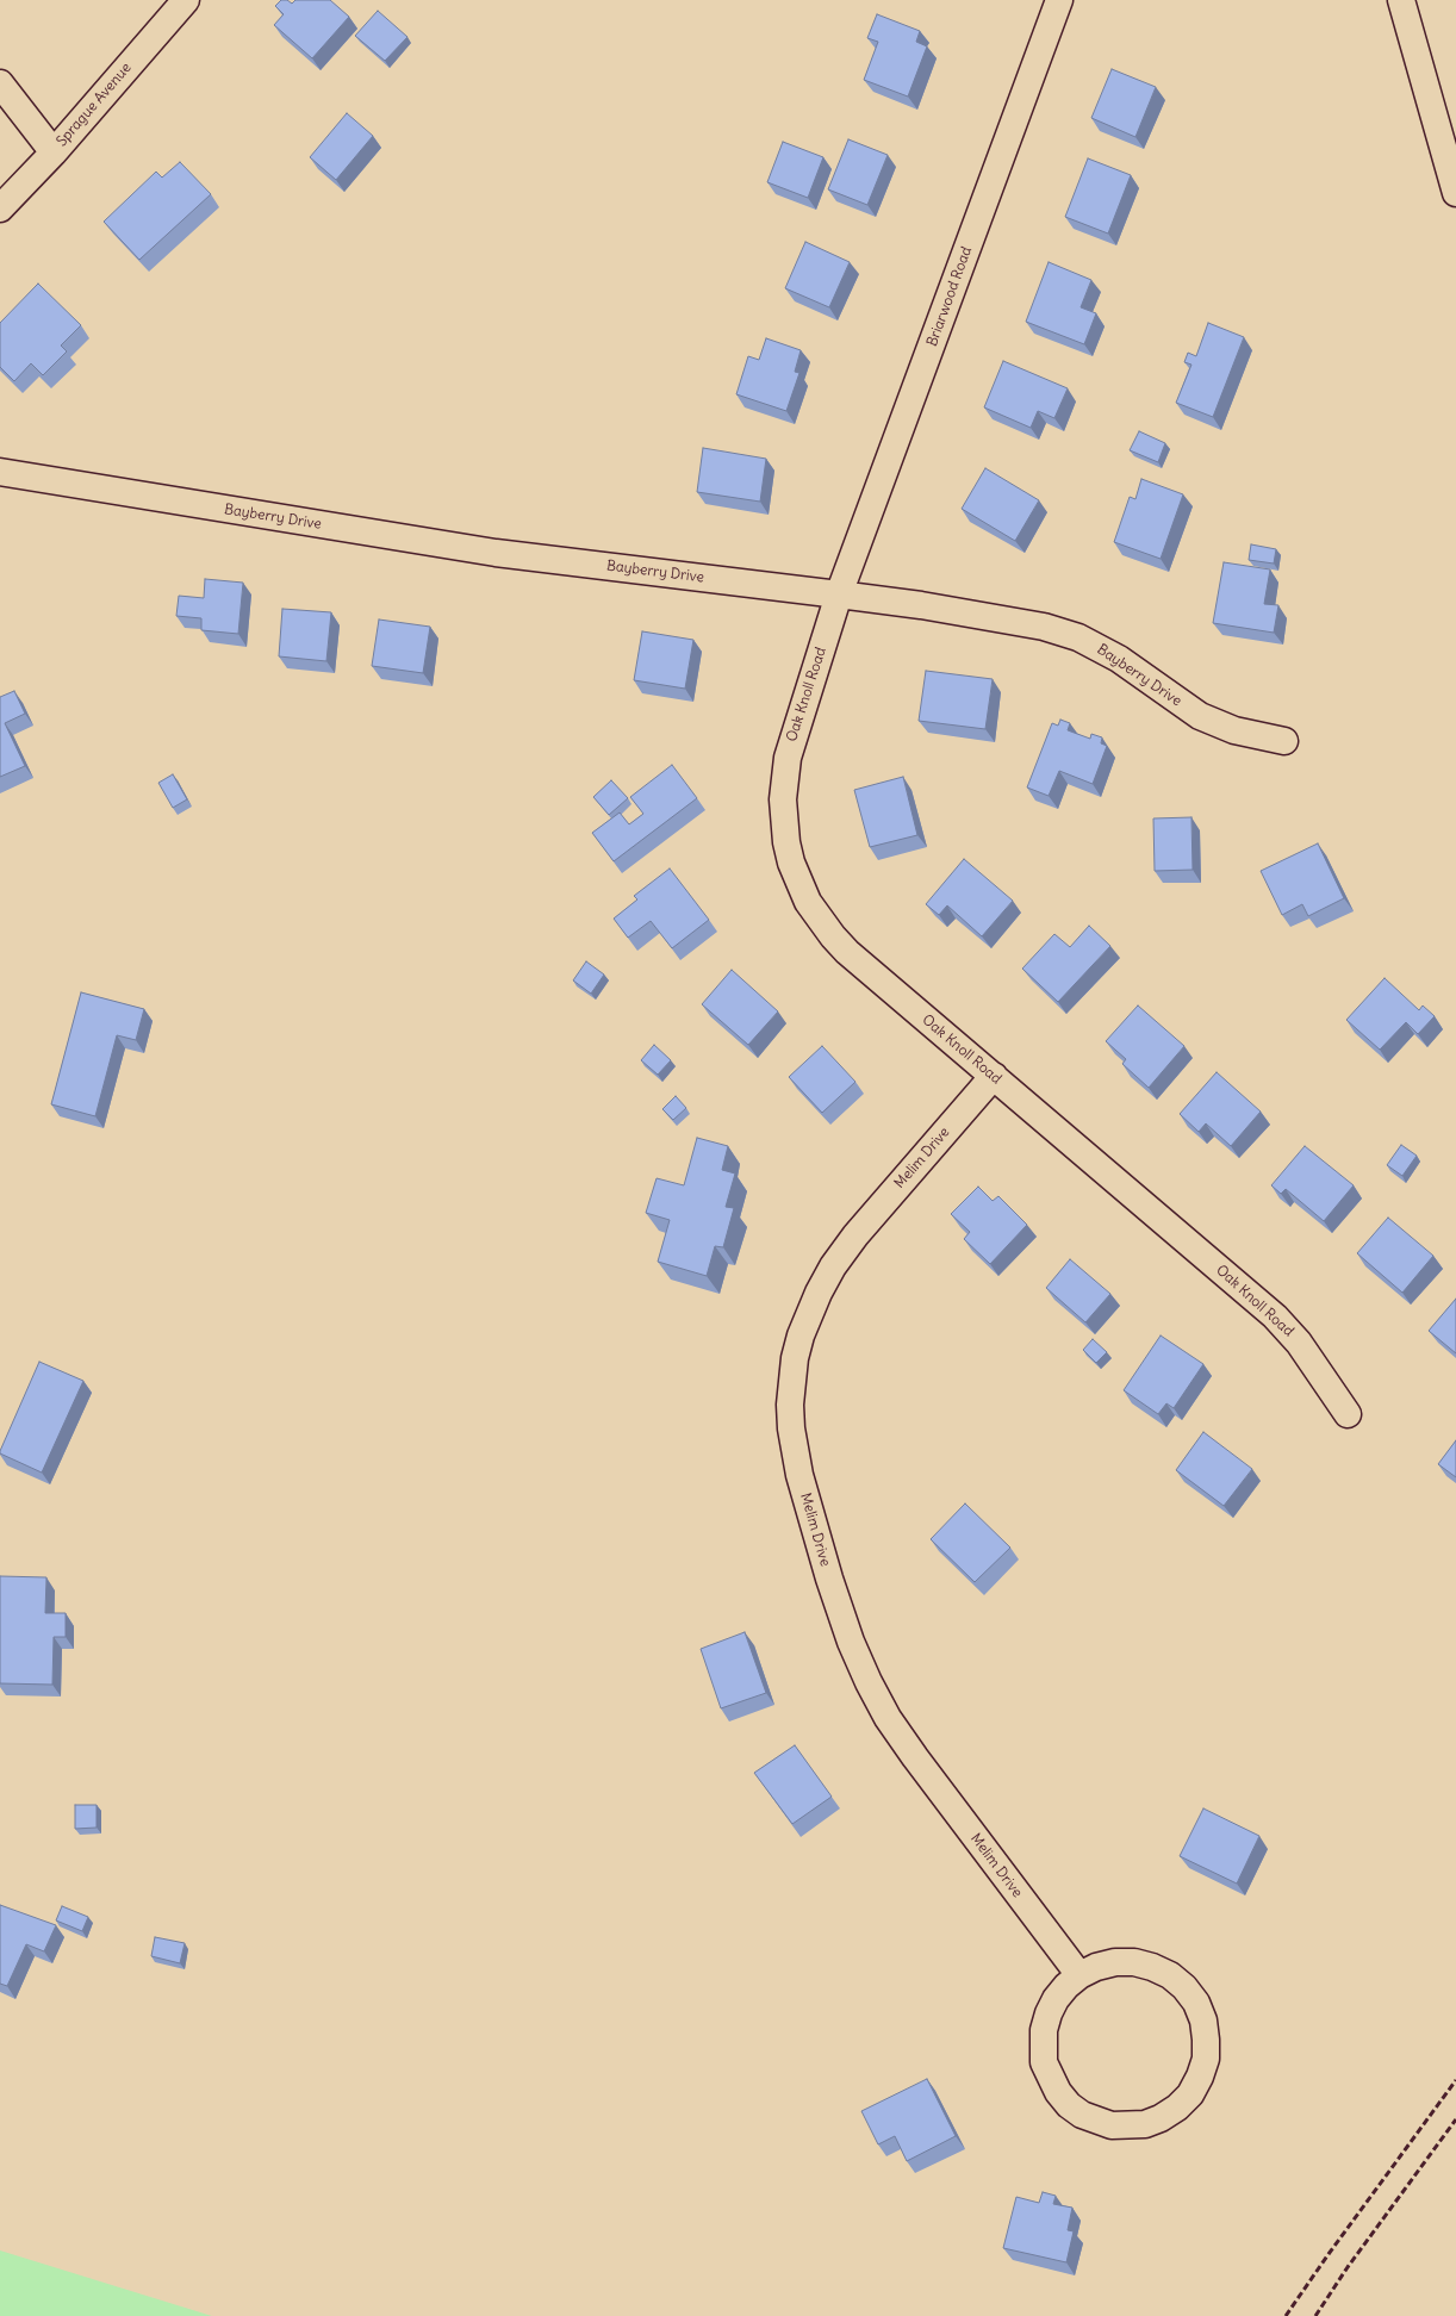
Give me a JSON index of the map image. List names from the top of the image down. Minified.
{"streets":{"main road":["Sprague Avenue","Briarwood Road","Bayberry Drive","Oak Knoll Road","Melim Drive"]},"crossings":[["Briarwood Road","Bayberry Drive"],["Briarwood Road","Oak Knoll Road"],["Bayberry Drive","Oak Knoll Road"],["Oak Knoll Road","Melim Drive"]]}
